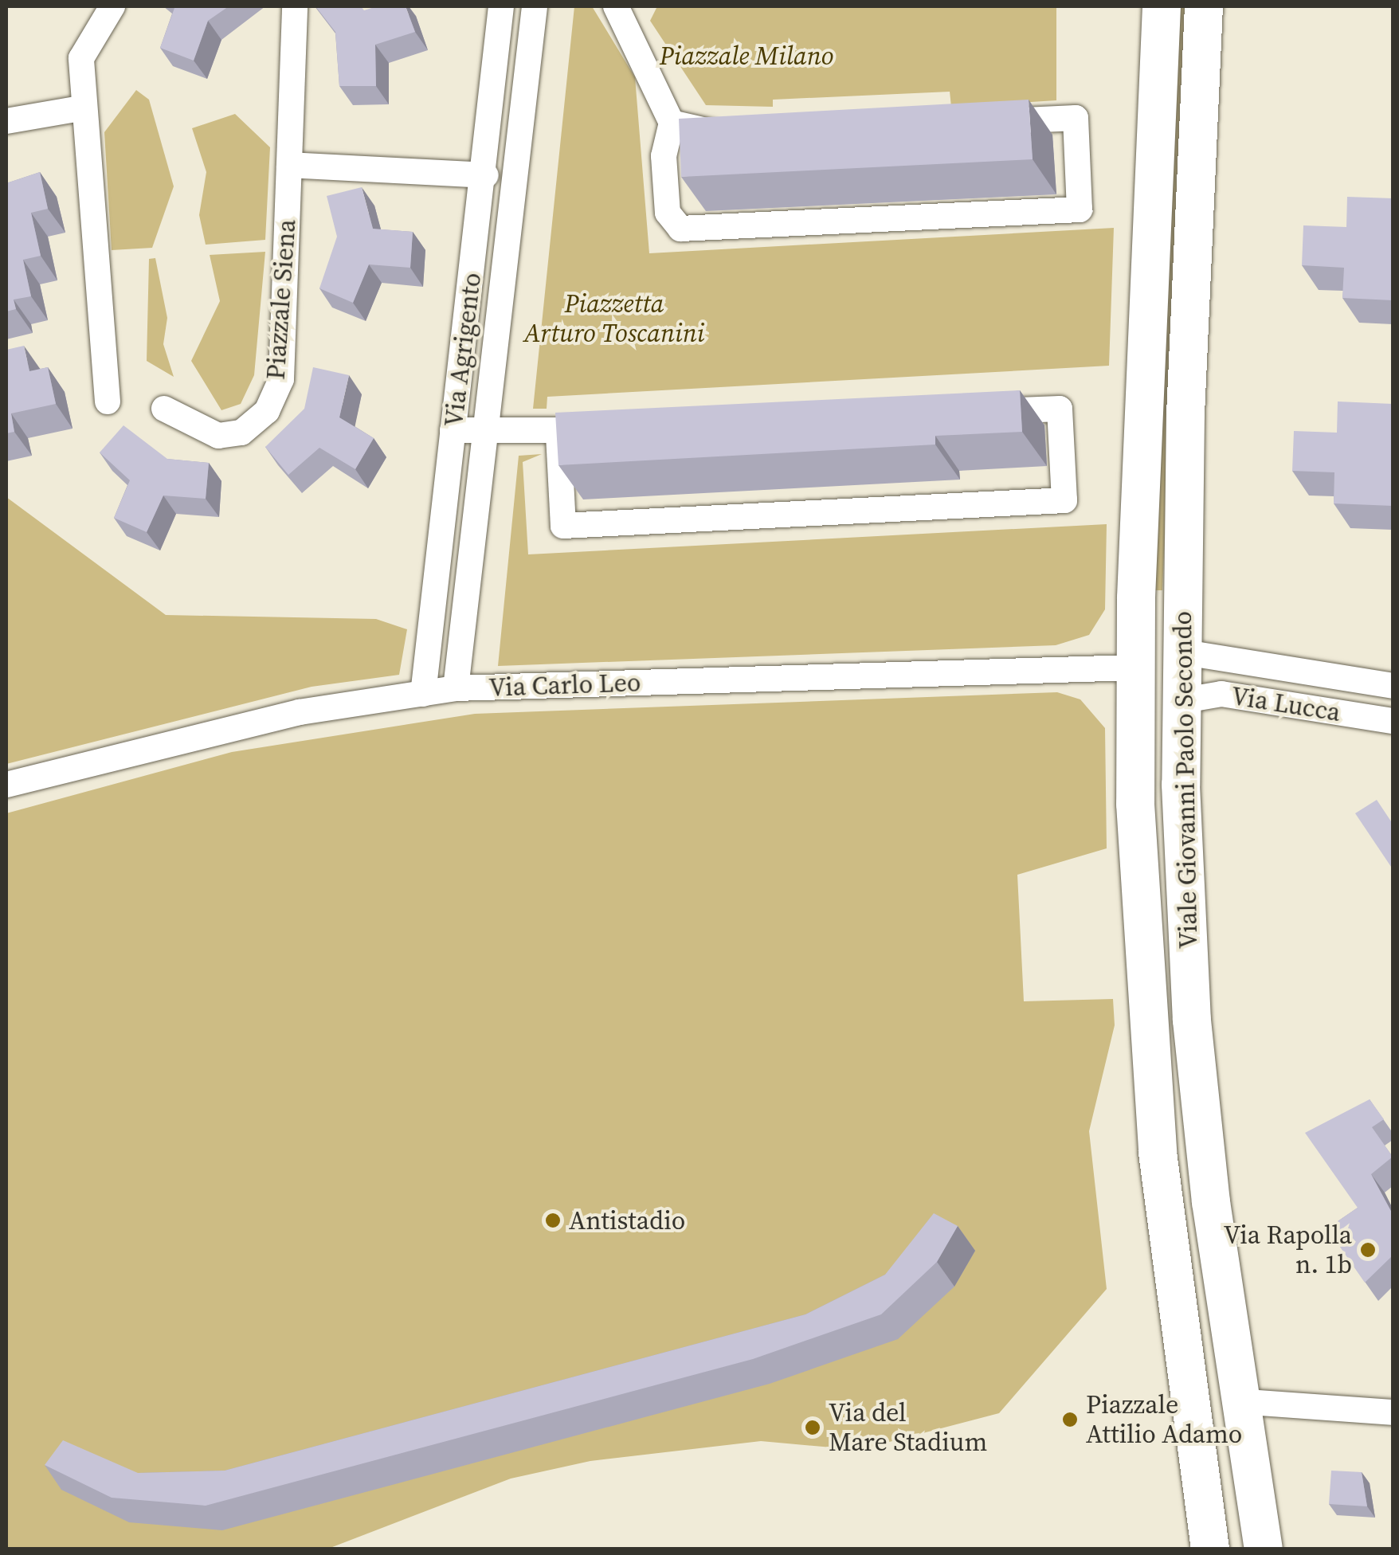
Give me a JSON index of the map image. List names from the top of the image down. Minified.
{"streets":{"main road":["Viale Giovanni Paolo Secondo"],"street":["Piazzale Siena","Via Agrigento","Via Carlo Leo","Via Lucca"]},"crossings":[["Via Agrigento","Via Carlo Leo"],["Via Carlo Leo","Viale Giovanni Paolo Secondo"],["Via Lucca","Viale Giovanni Paolo Secondo"]],"parks":["Piazzale Milano","Piazzetta Arturo Toscanini"],"places":["Antistadio","Via Rapolla n. 1b","Piazzale Attilio Adamo","Via del Mare Stadium"]}
